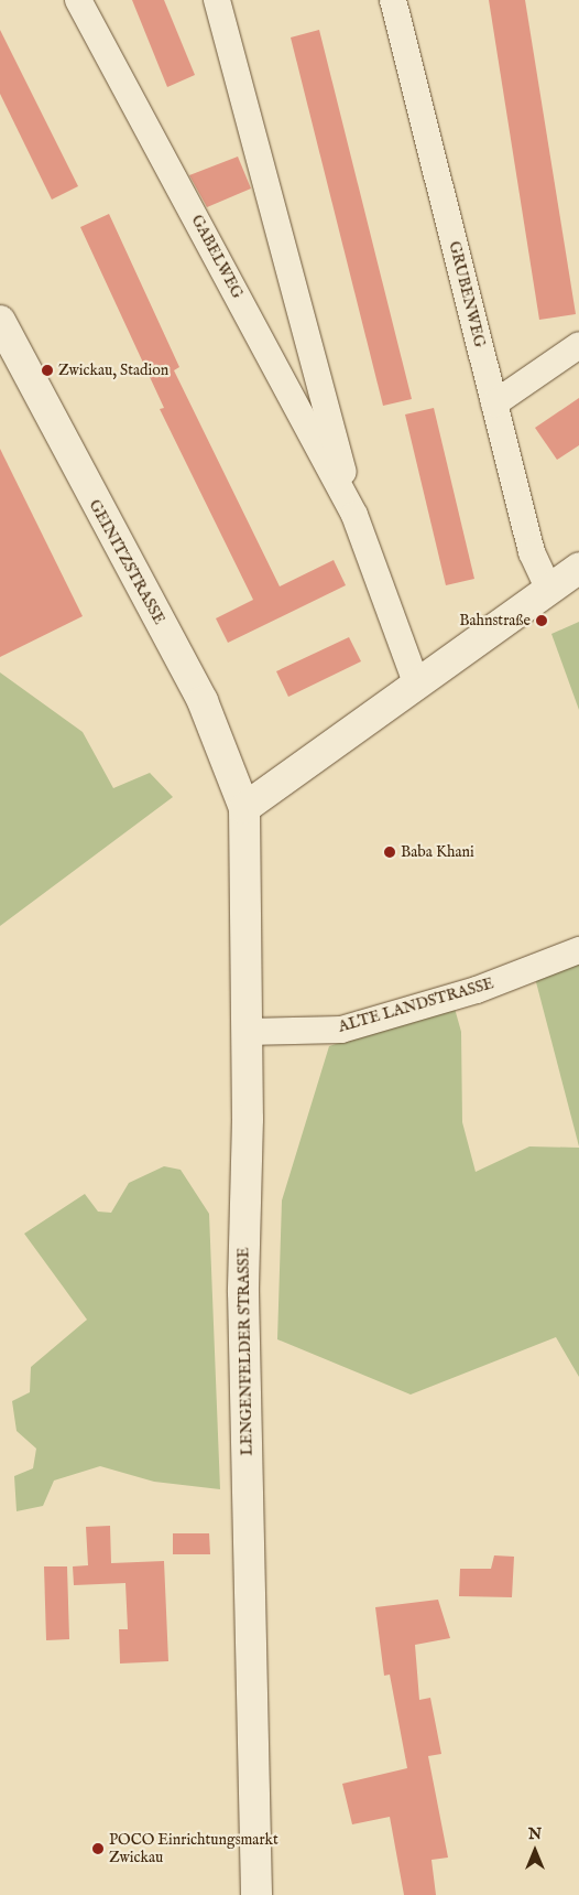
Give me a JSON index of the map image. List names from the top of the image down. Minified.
{"streets":{"main road":["GEINITZSTRASSE","LENGENFELDER STRASSE"],"street":["GABELWEG","GRUBENWEG","ALTE LANDSTRASSE"]},"crossings":[["GEINITZSTRASSE","LENGENFELDER STRASSE"],["ALTE LANDSTRASSE","LENGENFELDER STRASSE"]],"places":["Zwickau, Stadion","Bahnstraße","Baba Khani","POCO Einrichtungsmarkt Zwickau"],"north":"top"}
